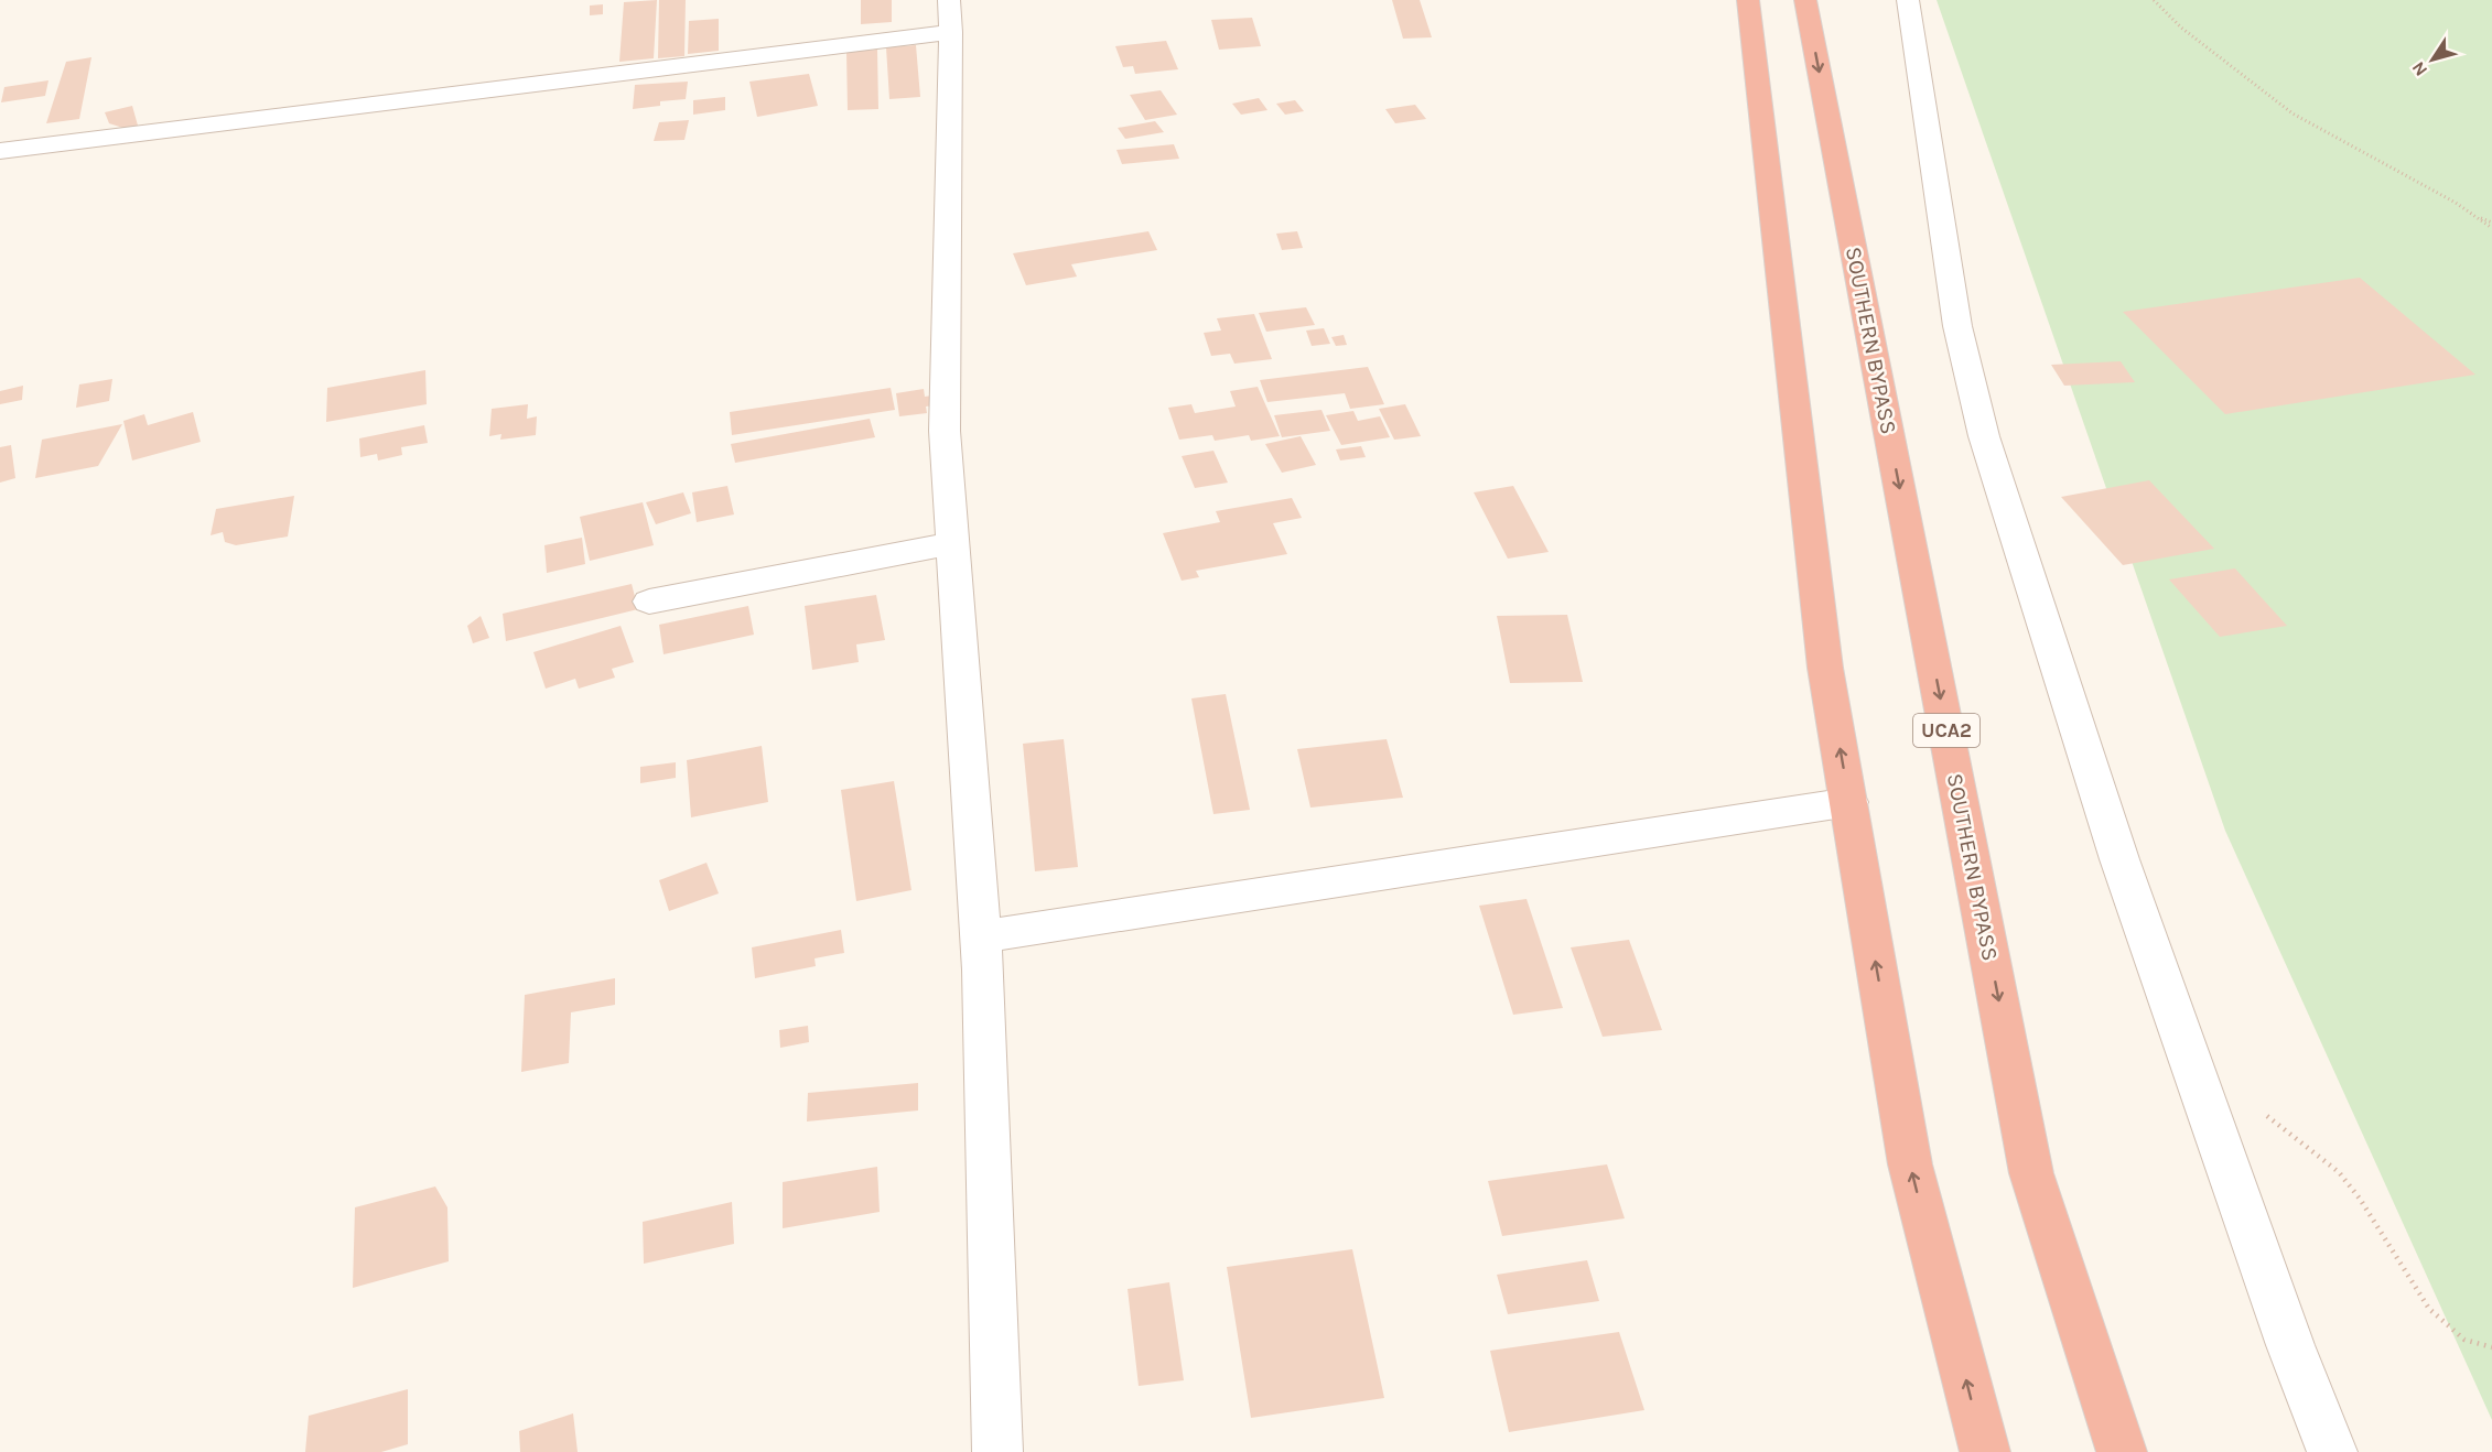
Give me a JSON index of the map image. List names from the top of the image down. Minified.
{"streets":{"highway":["SOUTHERN BYPASS","UCA2"]},"north":"bottom left"}
